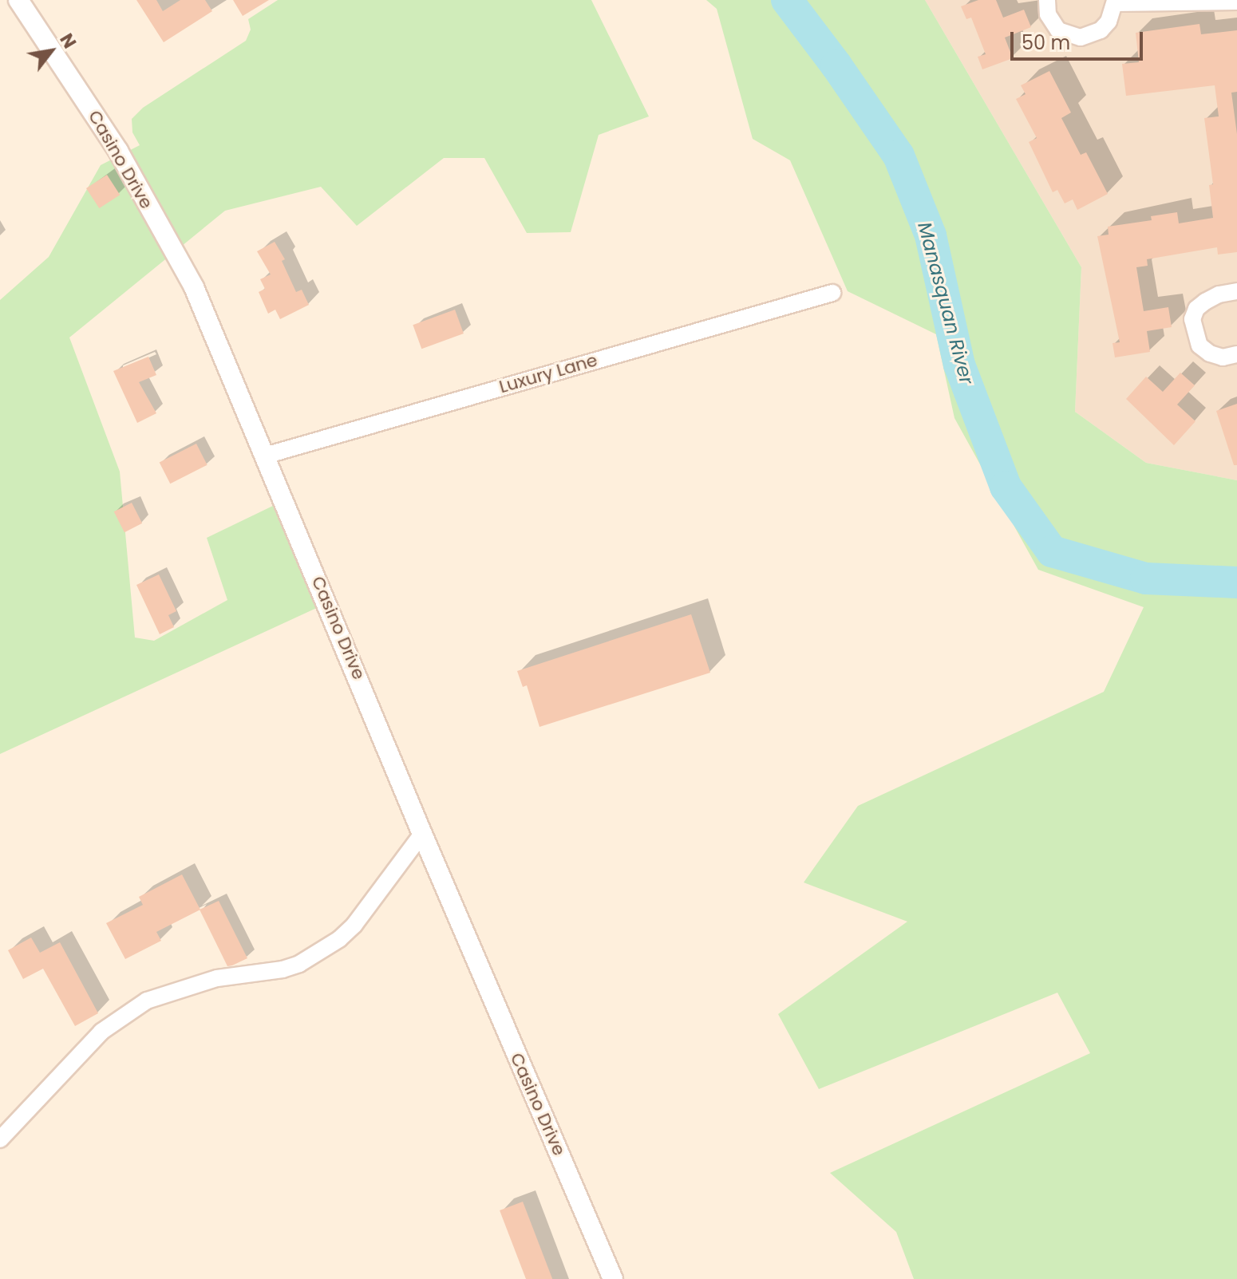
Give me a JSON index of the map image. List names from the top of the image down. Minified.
{"streets":{"street":["Casino Drive","Luxury Lane"]},"crossings":[["Casino Drive","Luxury Lane"]],"water":["Manasquan River"],"scale_bar":"50 m","north":"top right"}
